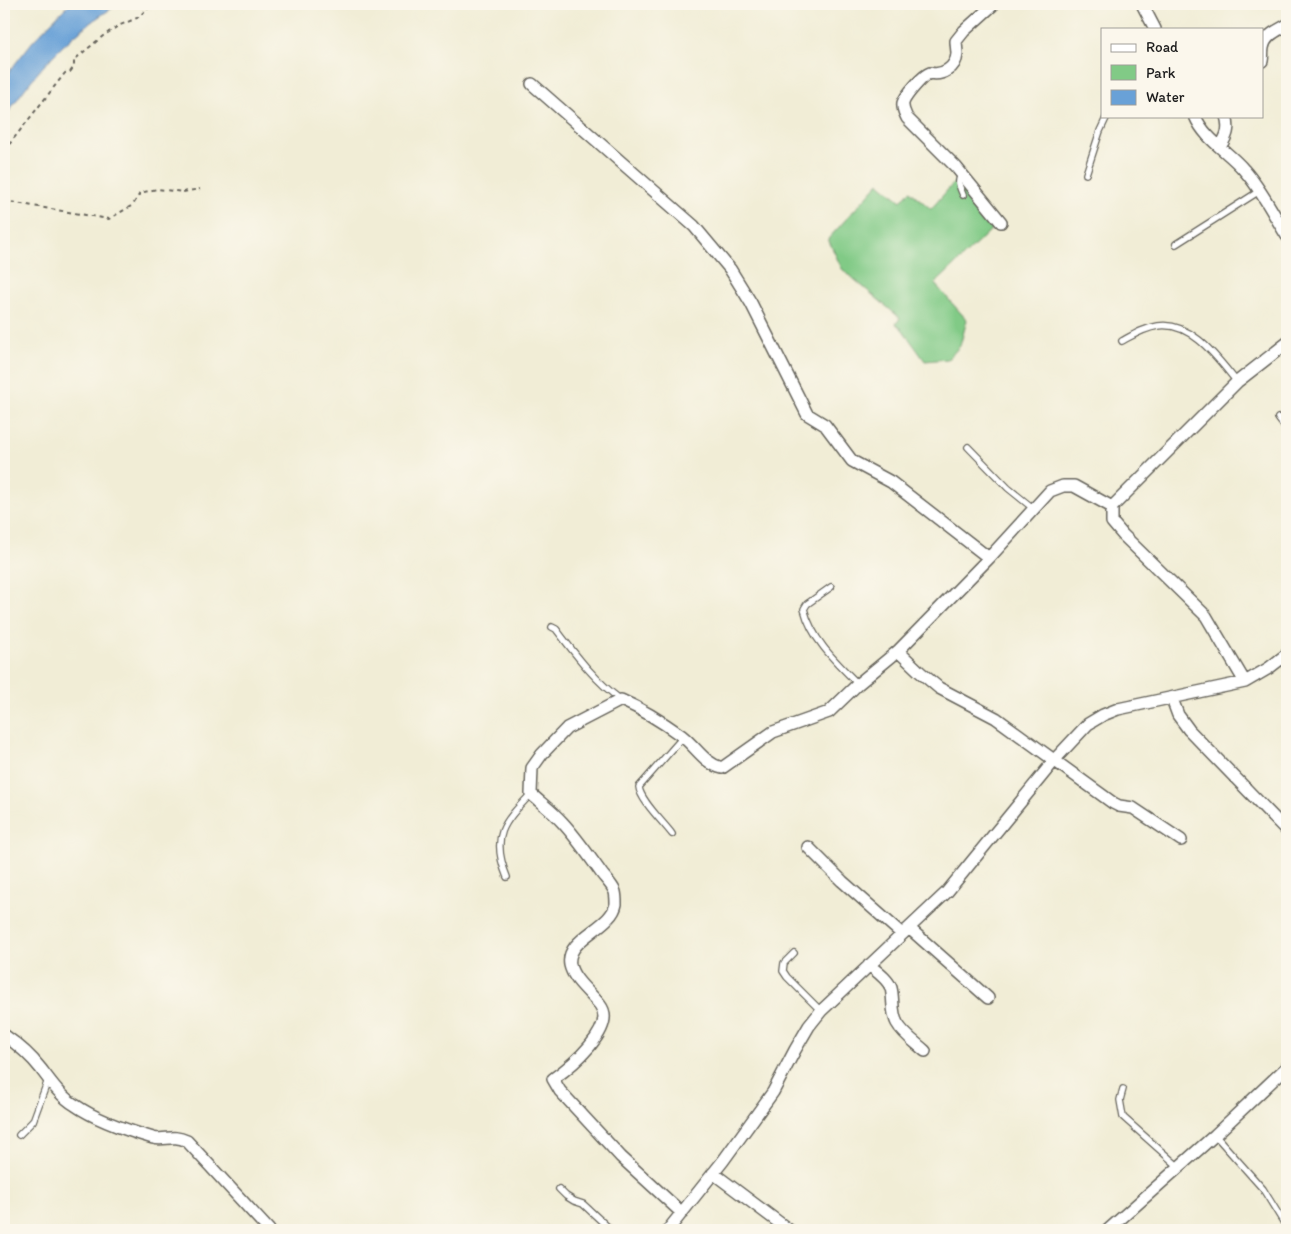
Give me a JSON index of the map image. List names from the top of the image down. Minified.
{"legend":["Road","Park","Water"]}
